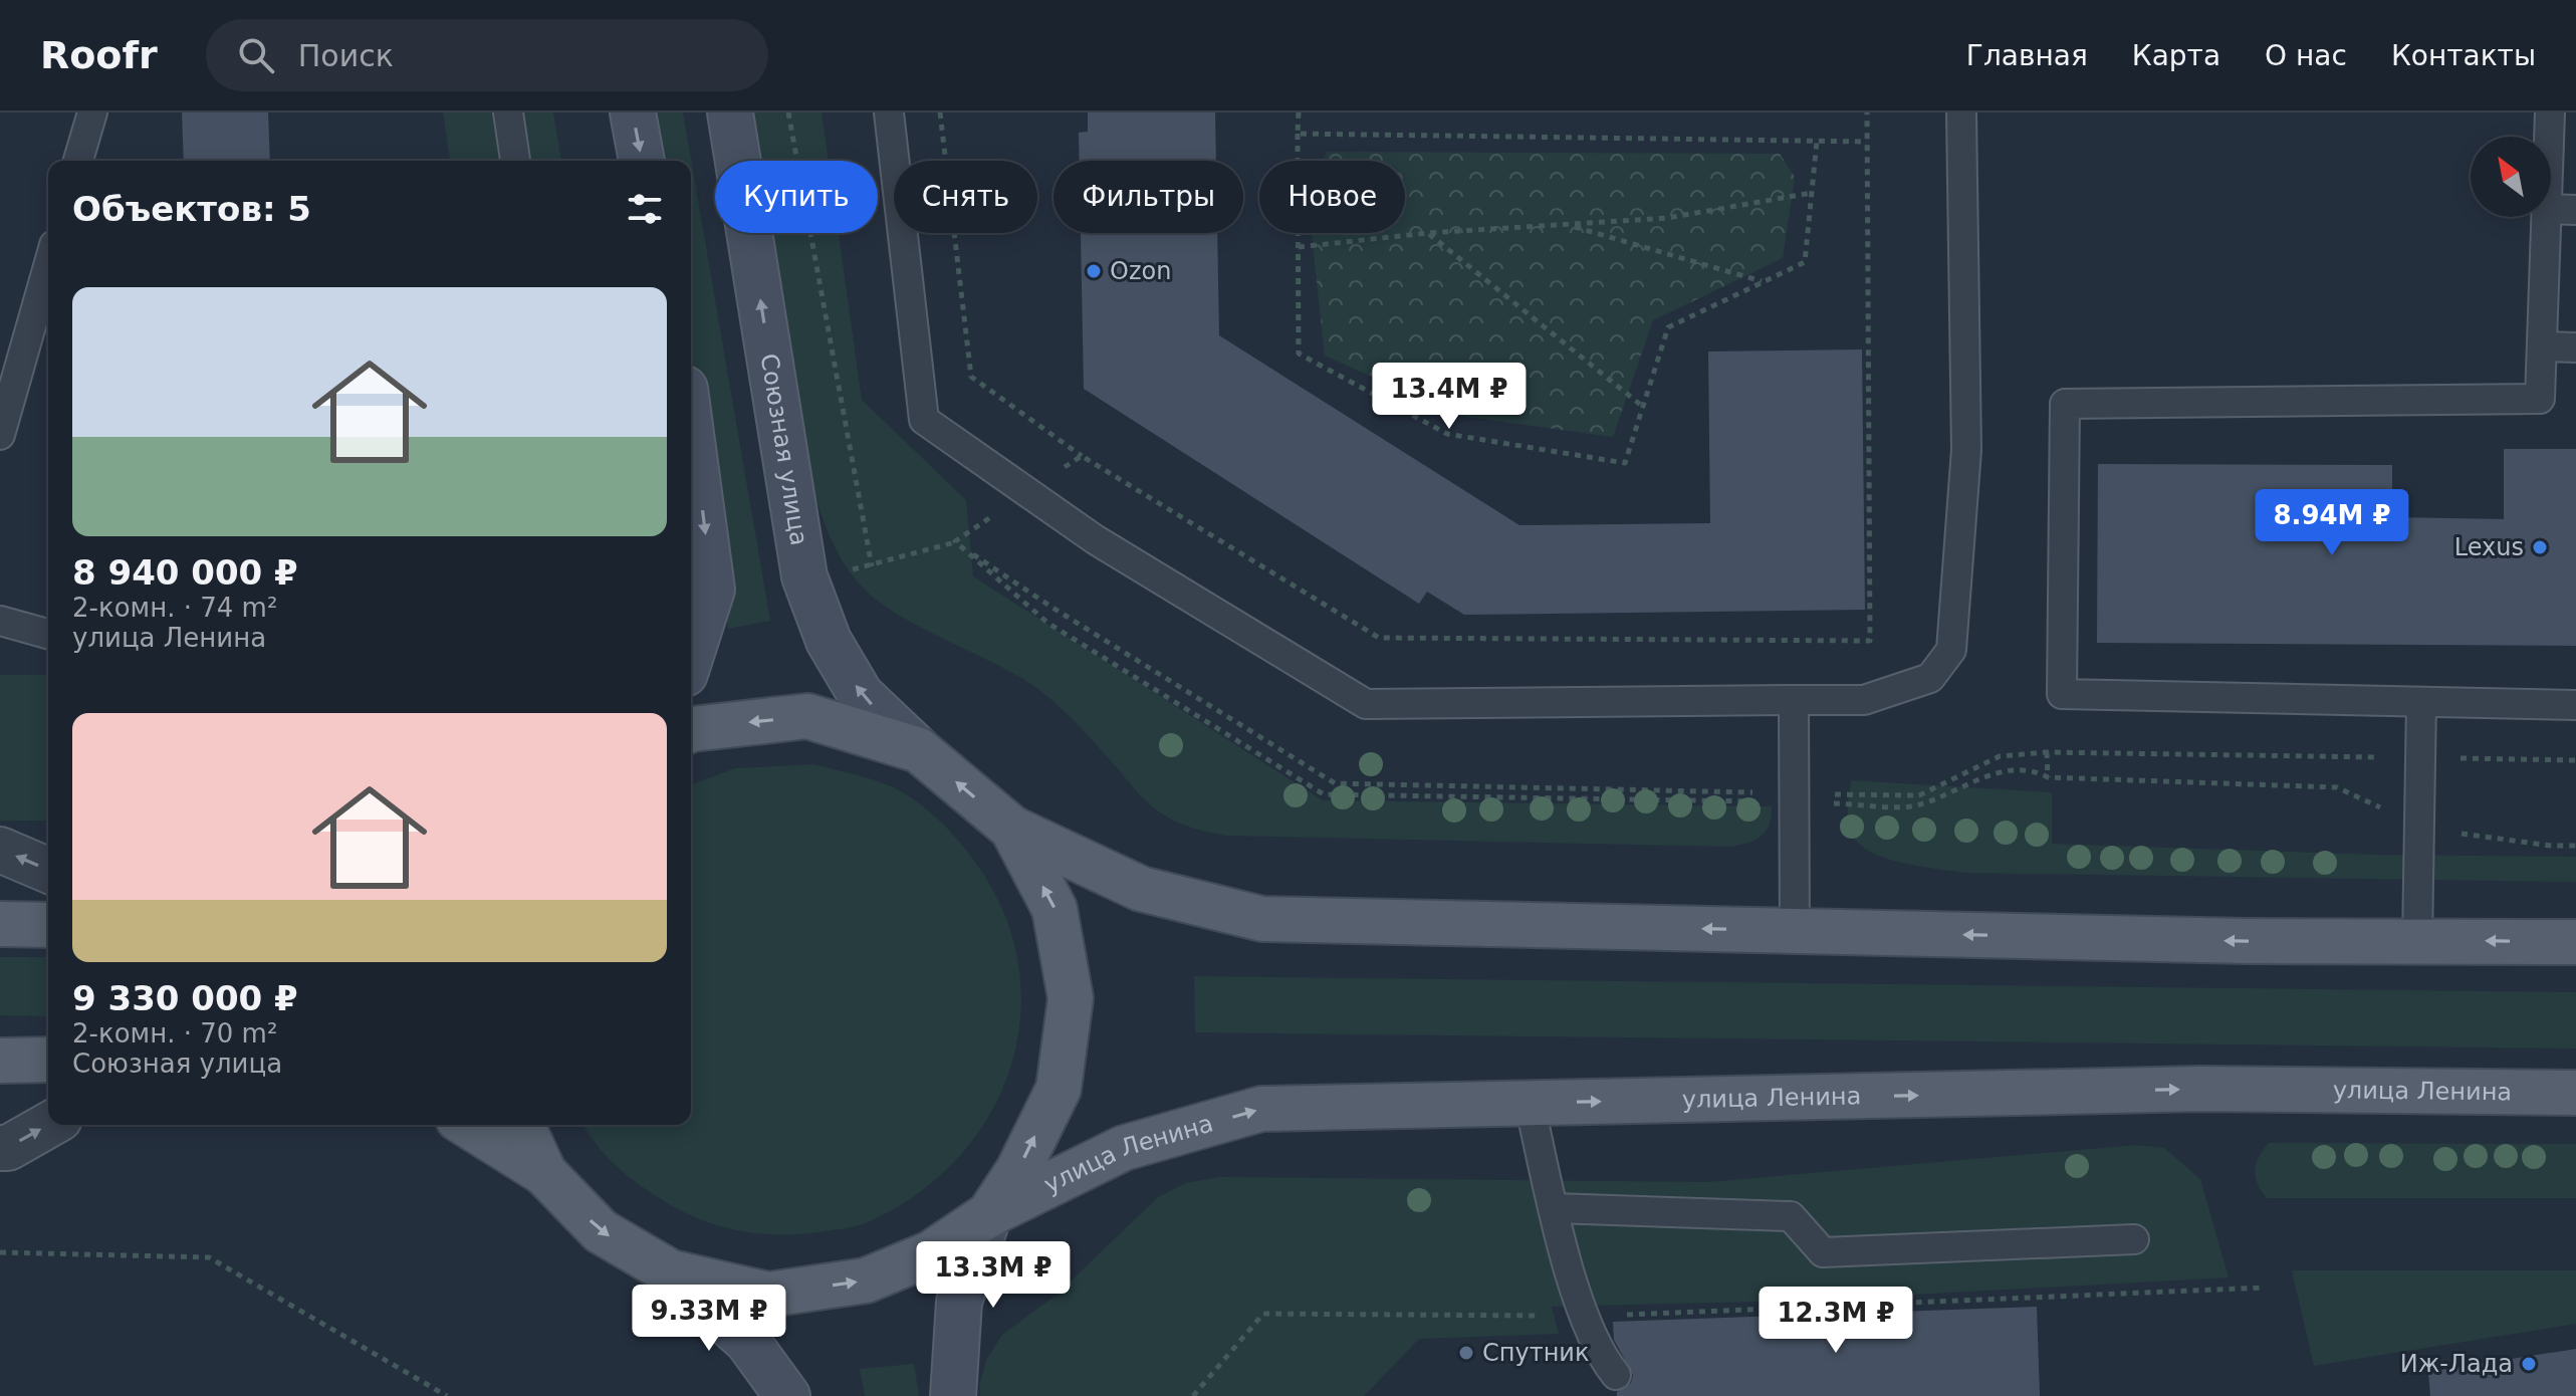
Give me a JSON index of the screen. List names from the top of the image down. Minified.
{"streets":{"main road":["Союзная улица","улица Ленина"]},"places":["Ozon","Lexus","Спутник","Иж-Лада"],"north":"top left","page":{"header":"Roofr","search":"Поиск","nav":["Главная","Карта","О нас","Контакты"],"chip":["Купить","Снять","Фильтры","Новое"],"heading":"Объектов: 5","list":[{"name":"8 940 000 ₽","note":"2-комн. · 74 m² · улица Ленина"},{"name":"9 330 000 ₽","note":"2-комн. · 70 m² · Союзная улица"}],"price":["13.4M ₽","8.94M ₽","13.3M ₽","9.33M ₽","12.3M ₽"]}}
